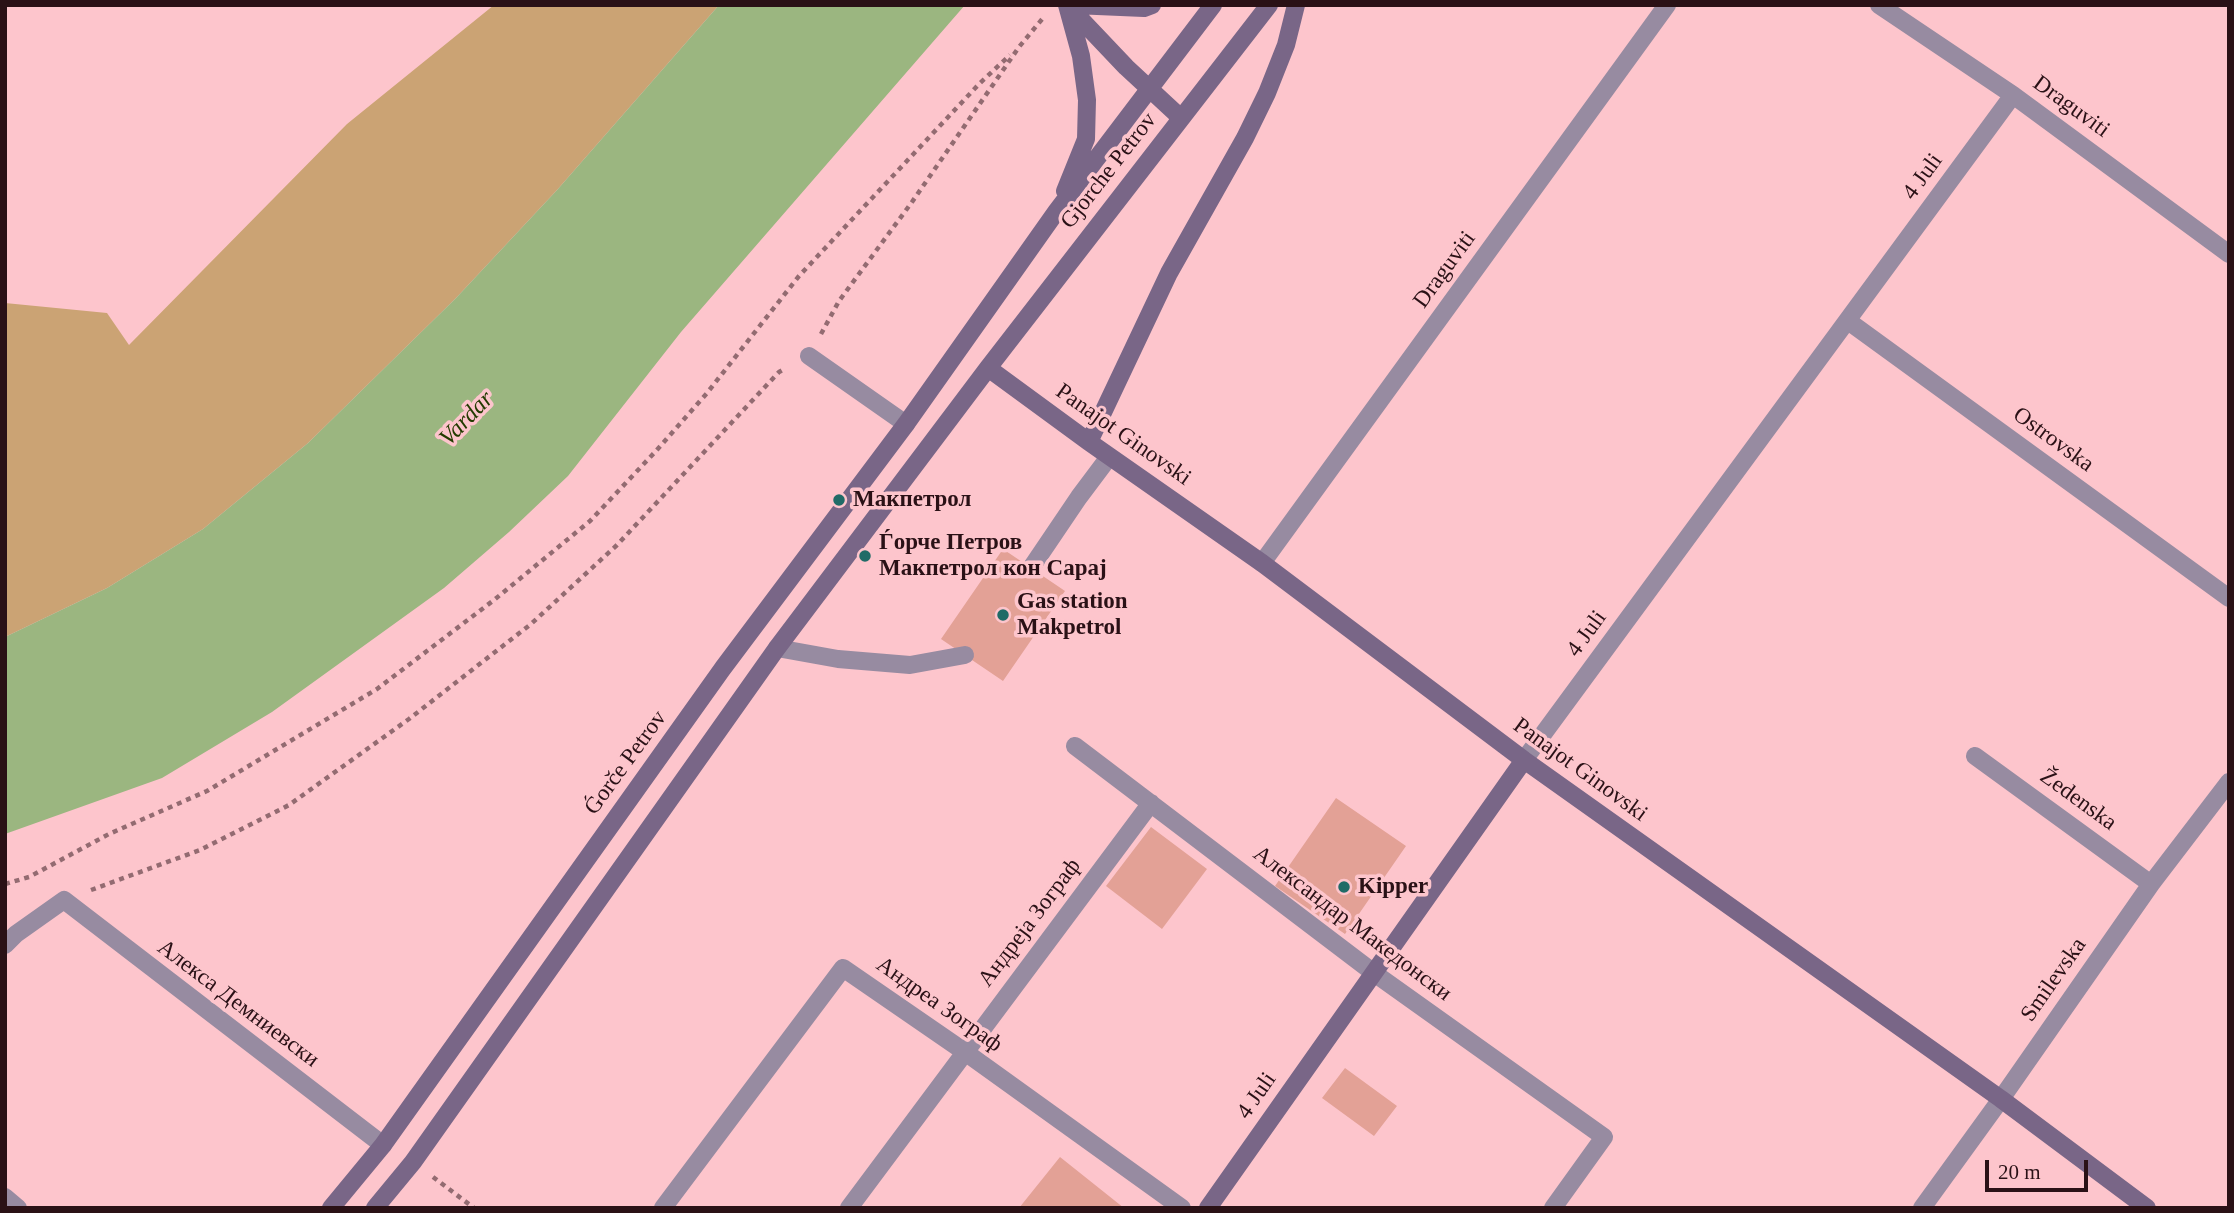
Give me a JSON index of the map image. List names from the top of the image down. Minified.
{"streets":{"main road":["Gjorche Petrov","4 Juli","Panajot Ginovski","Ǵorče Petrov"],"street":["Draguviti","Ostrovska","Žedenska","Андреја Зограф","Αлександар Македонски","Smilevska","Алекса Демниевски","Андреа Зограф"]},"crossings":[["Draguviti","4 Juli"],["Draguviti","Panajot Ginovski"],["Gjorche Petrov","Panajot Ginovski"],["Gjorche Petrov","Ǵorče Petrov"],["4 Juli","Panajot Ginovski"],["4 Juli","Ostrovska"],["4 Juli","Αлександар Македонски"],["Panajot Ginovski","Smilevska"],["Ǵorče Petrov","Алекса Демниевски"],["Žedenska","Smilevska"],["Андреја Зограф","Αлександар Македонски"],["Андреја Зограф","Андреа Зограф"]],"water":["Vardar"],"places":["Макпетрол","Ѓорче Петров Макпетрол кон Сарај","Gas station Makpetrol","Kipper"],"scale_bar":"20 m"}
